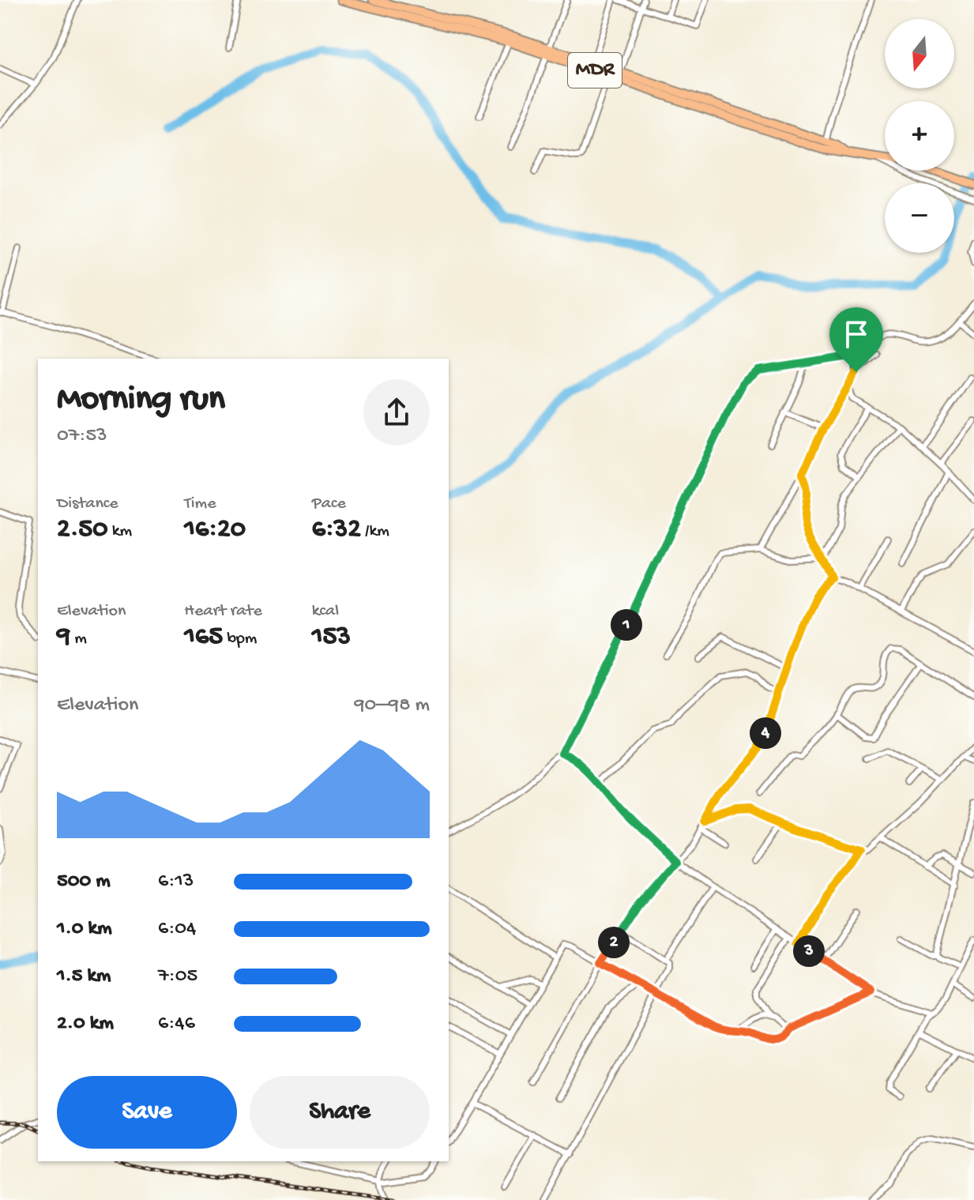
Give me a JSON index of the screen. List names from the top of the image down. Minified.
{"streets":{"main road":["MDR"]},"north":"bottom","page":{"map_buttons":["+","−"],"heading":["Morning run","07:53"],"stats":[["Distance","2.50 km"],["Time","16:20"],["Pace","6:32 /km"],["Elevation","9 m"],["Heart rate","165 bpm"],["kcal","153"]],"pins":["1","4","2","3"],"chart":["Elevation","90–98 m"],"list":[{"name":"500 m","note":"6:13"},{"name":"1.0 km","note":"6:04"},{"name":"1.5 km","note":"7:05"},{"name":"2.0 km","note":"6:46"}],"buttons":["Save","Share"]}}
